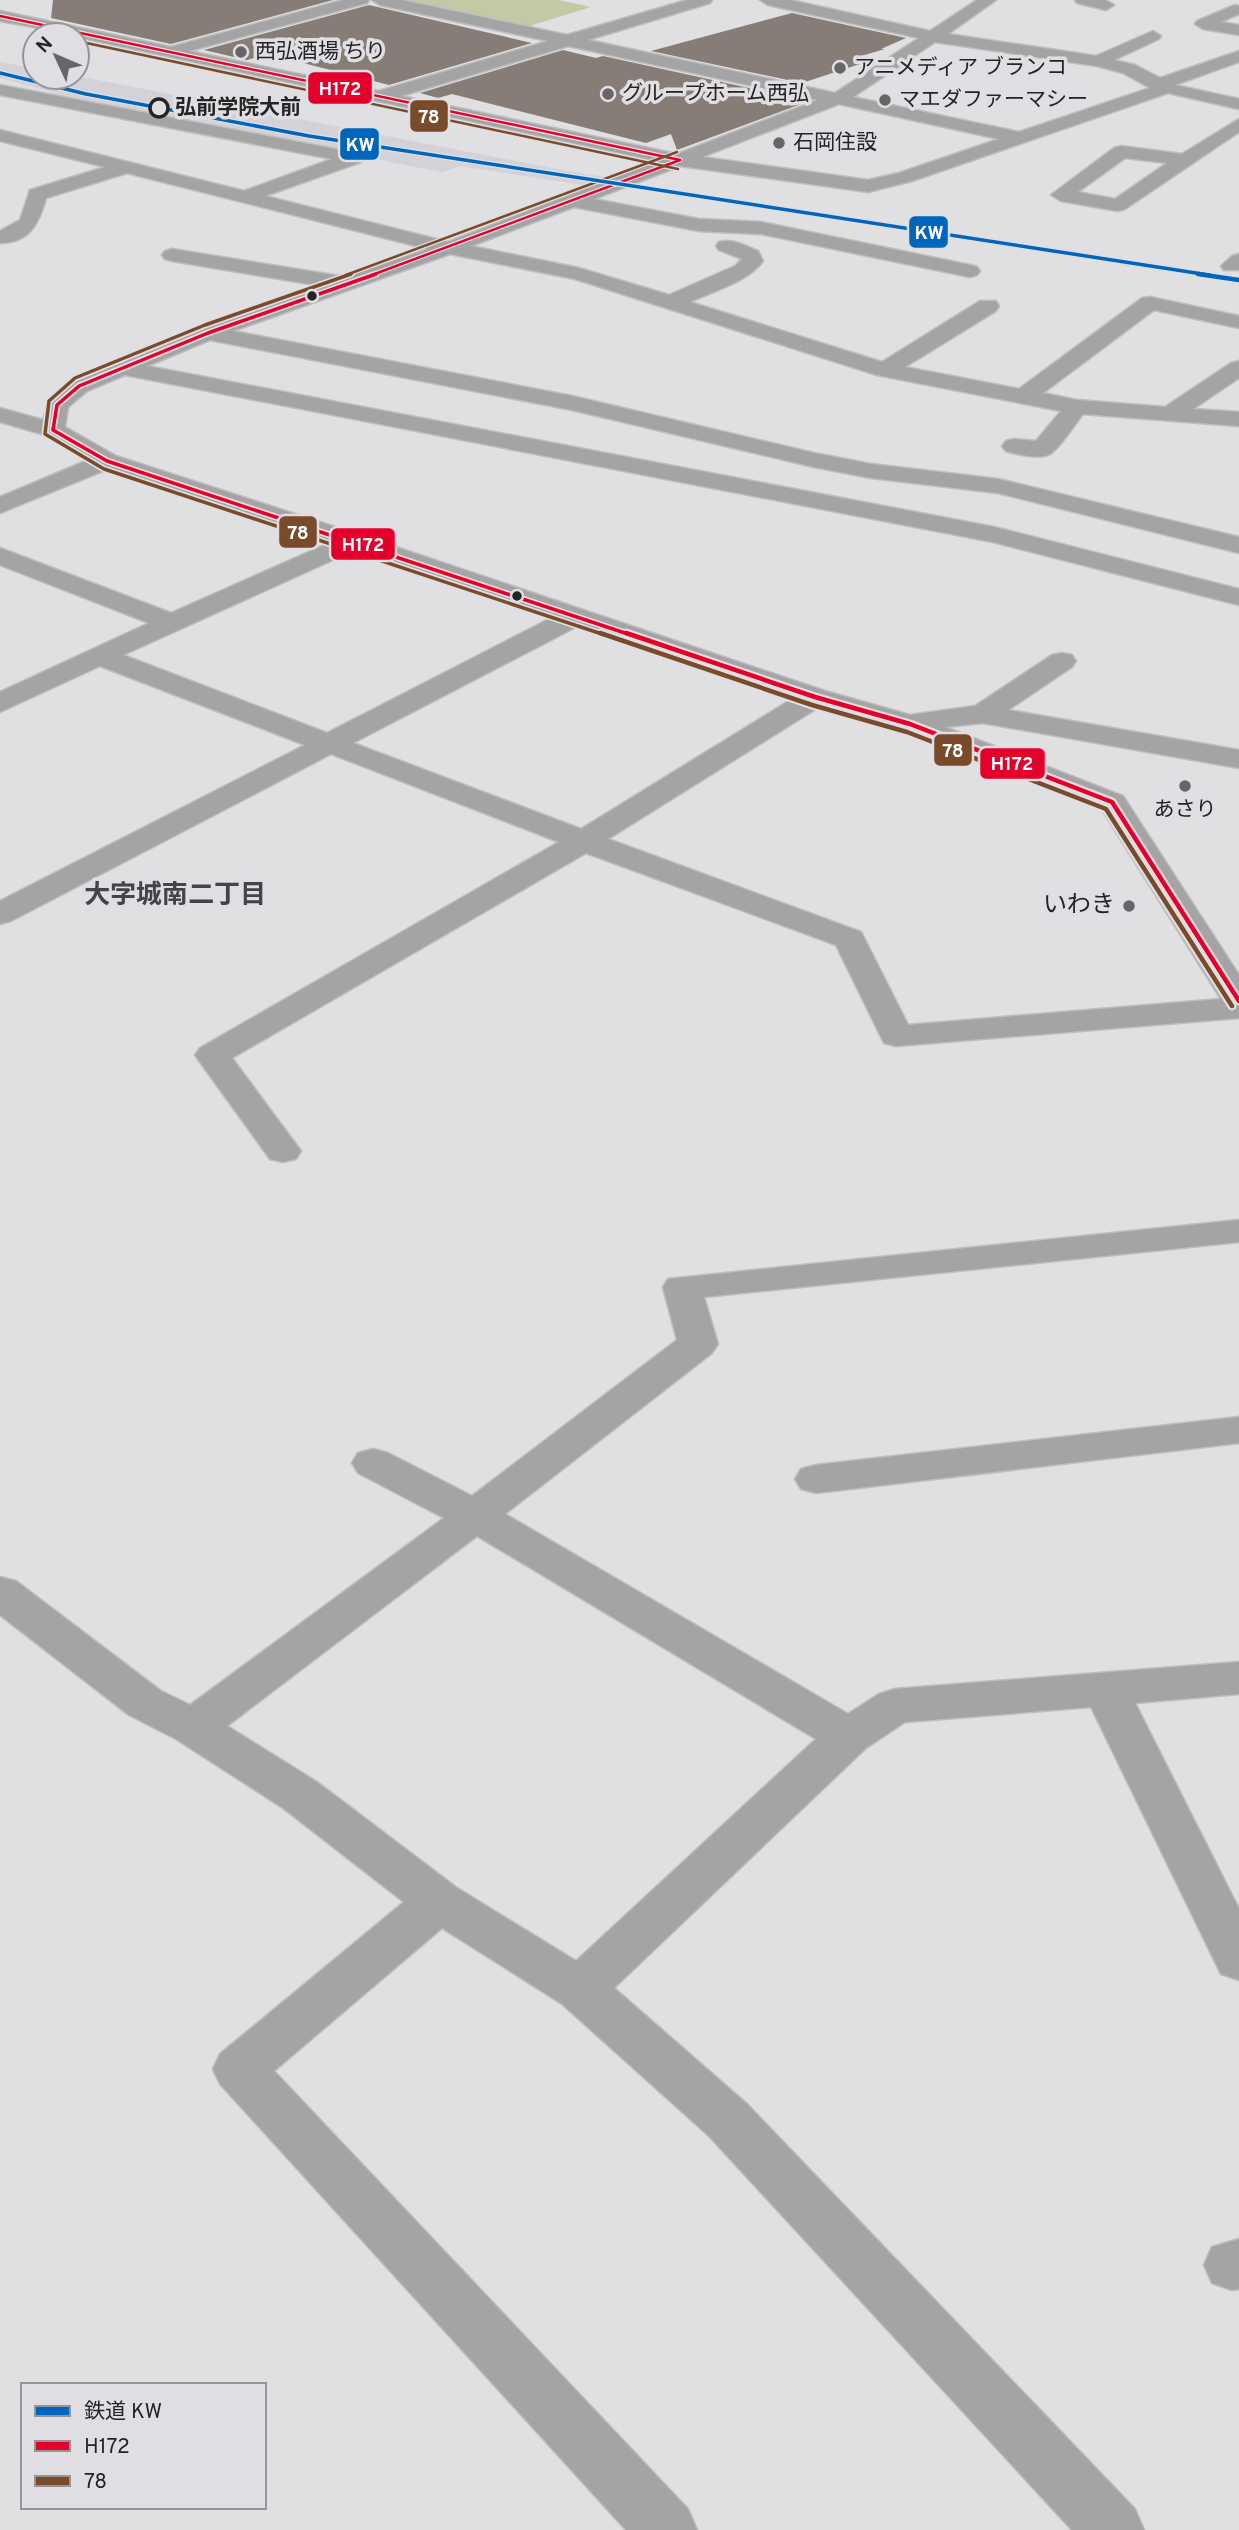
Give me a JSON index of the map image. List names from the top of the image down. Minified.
{"districts":["大字城南二丁目"],"places":["西弘酒場 ちり","アニメディア ブランコ","グループホーム西弘","マエダファーマシー","弘前学院大前","石岡住設","あさり","いわき"],"lines":["transit line H172","transit line 78","rail line KW"],"legend":["鉄道 KW","H172","78"],"north":"top left"}
